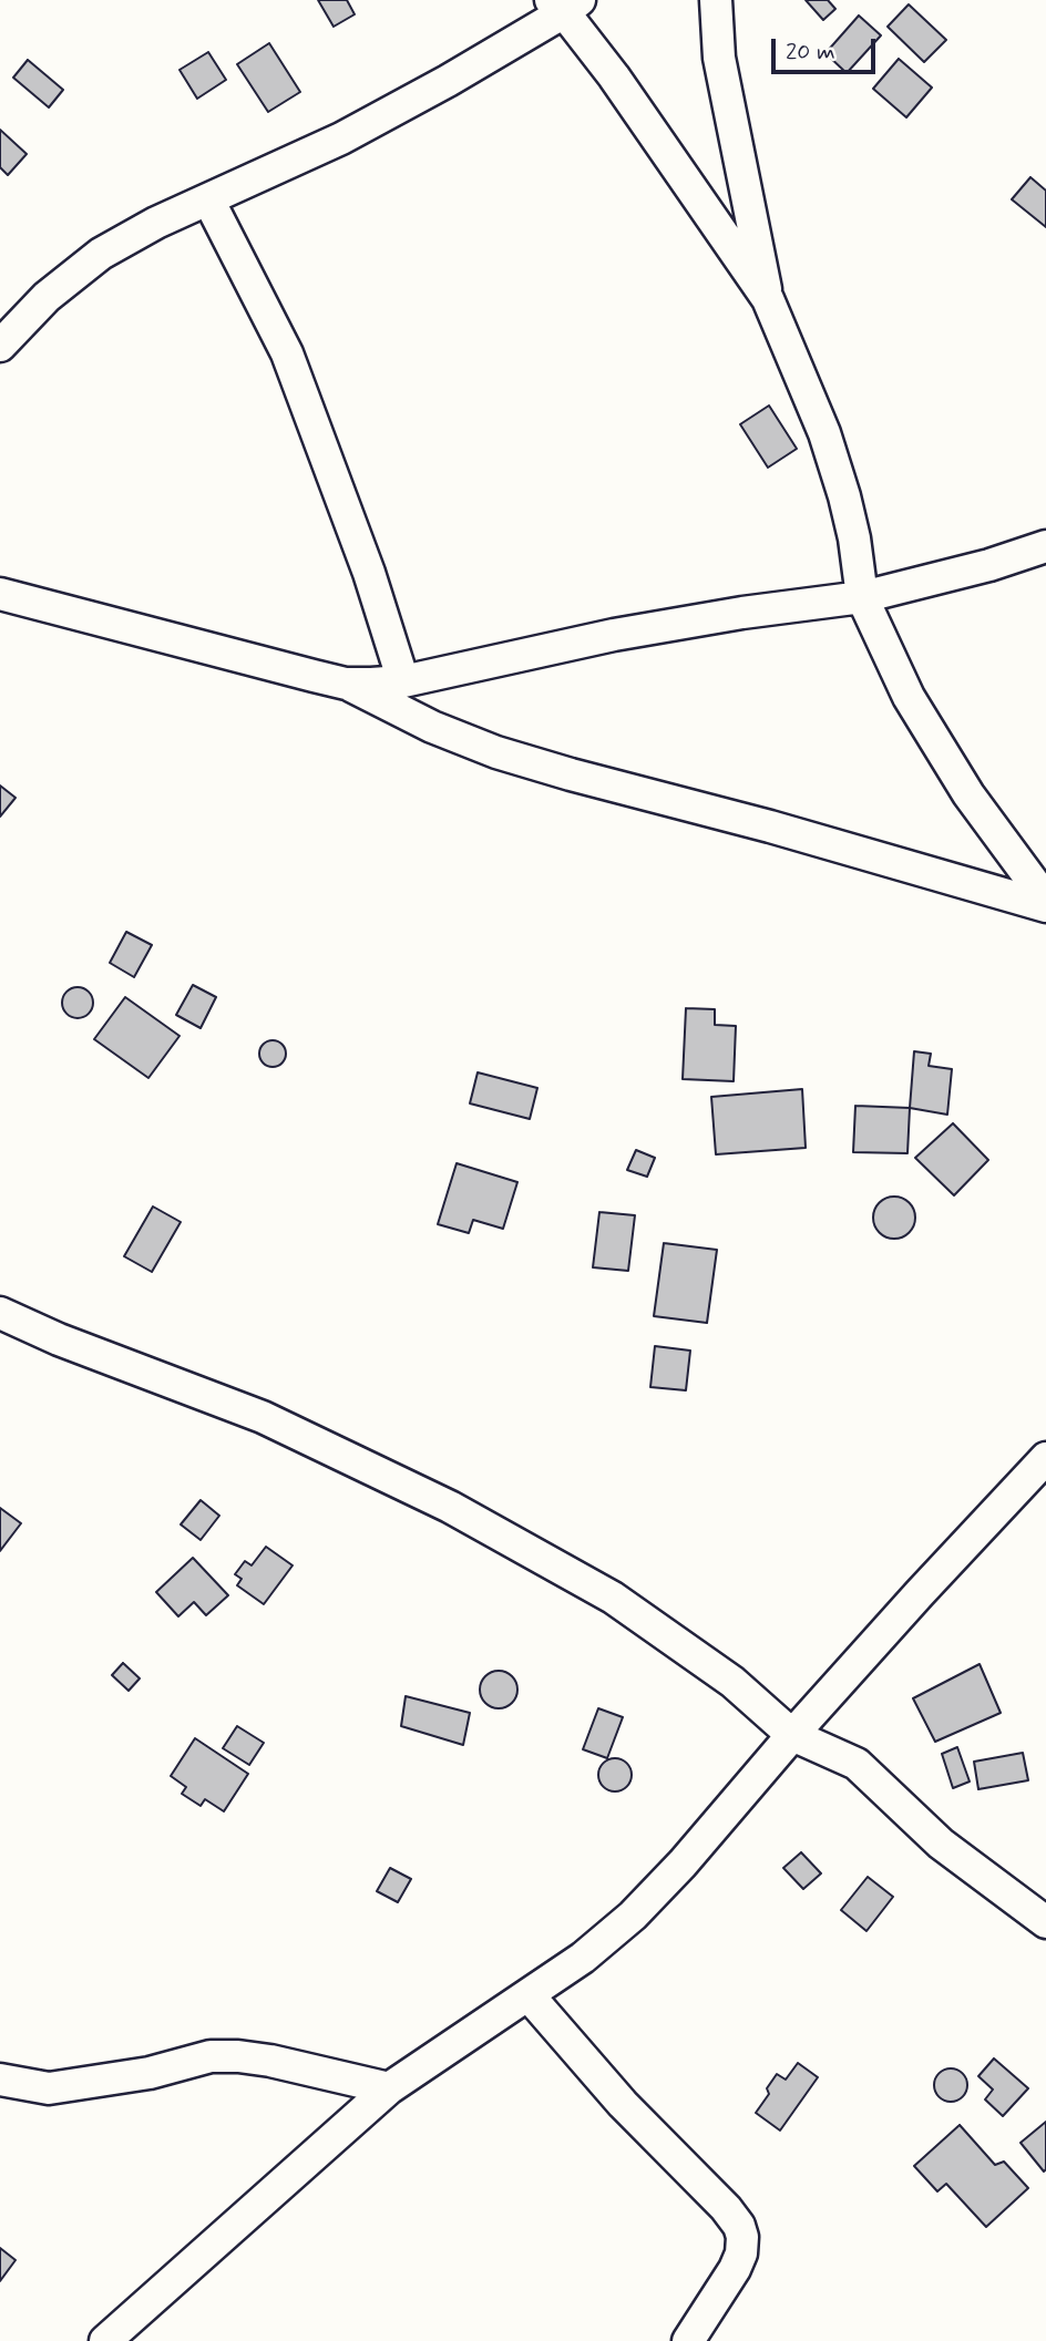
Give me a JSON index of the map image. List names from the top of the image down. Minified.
{"scale_bar":"20 m"}
